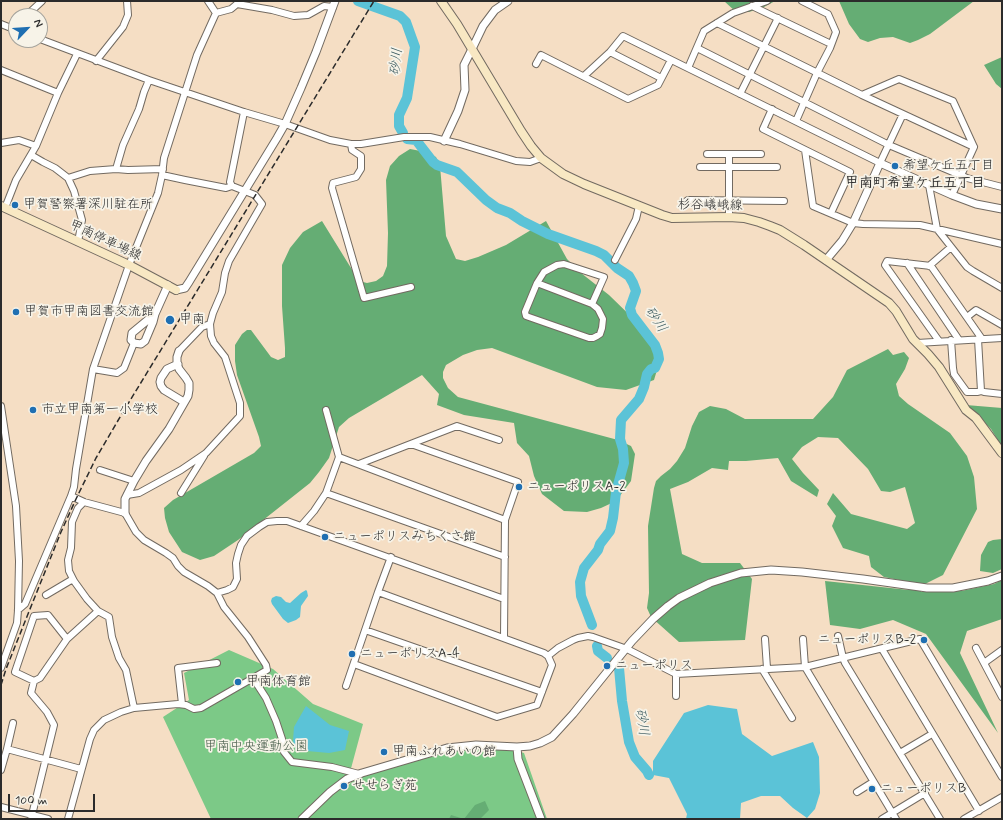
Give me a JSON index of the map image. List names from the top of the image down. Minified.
{"streets":{"main road":["杉谷嶬峨線","甲南停車場線"]},"districts":["甲南町希望ケ丘五丁目"],"water":["砂川"],"parks":["甲南中央運動公園"],"places":["希望ケ丘五丁目","甲賀警察署深川駐在所","甲賀市甲南図書交流館","甲南","市立甲南第一小学校","ニューポリスA-2","ニューポリスみちくさ館","ニューポリスB-2","ニューポリスA-4","ニューポリス","甲南体育館","甲南ふれあいの館","せせらぎ苑","ニューポリスB"],"scale_bar":"100 m","north":"top right"}
